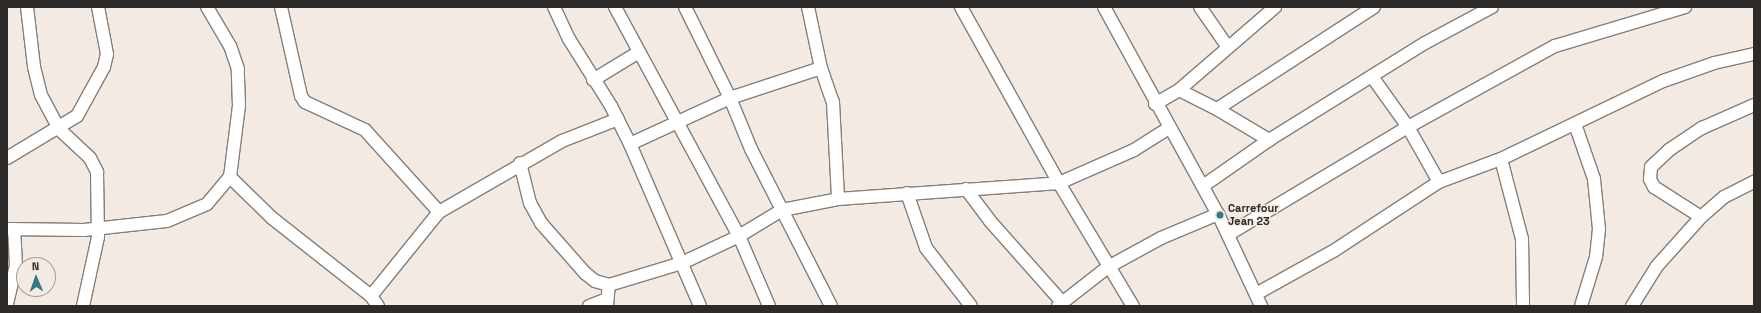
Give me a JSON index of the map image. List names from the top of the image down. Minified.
{"places":["Carrefour Jean 23"],"north":"top"}
